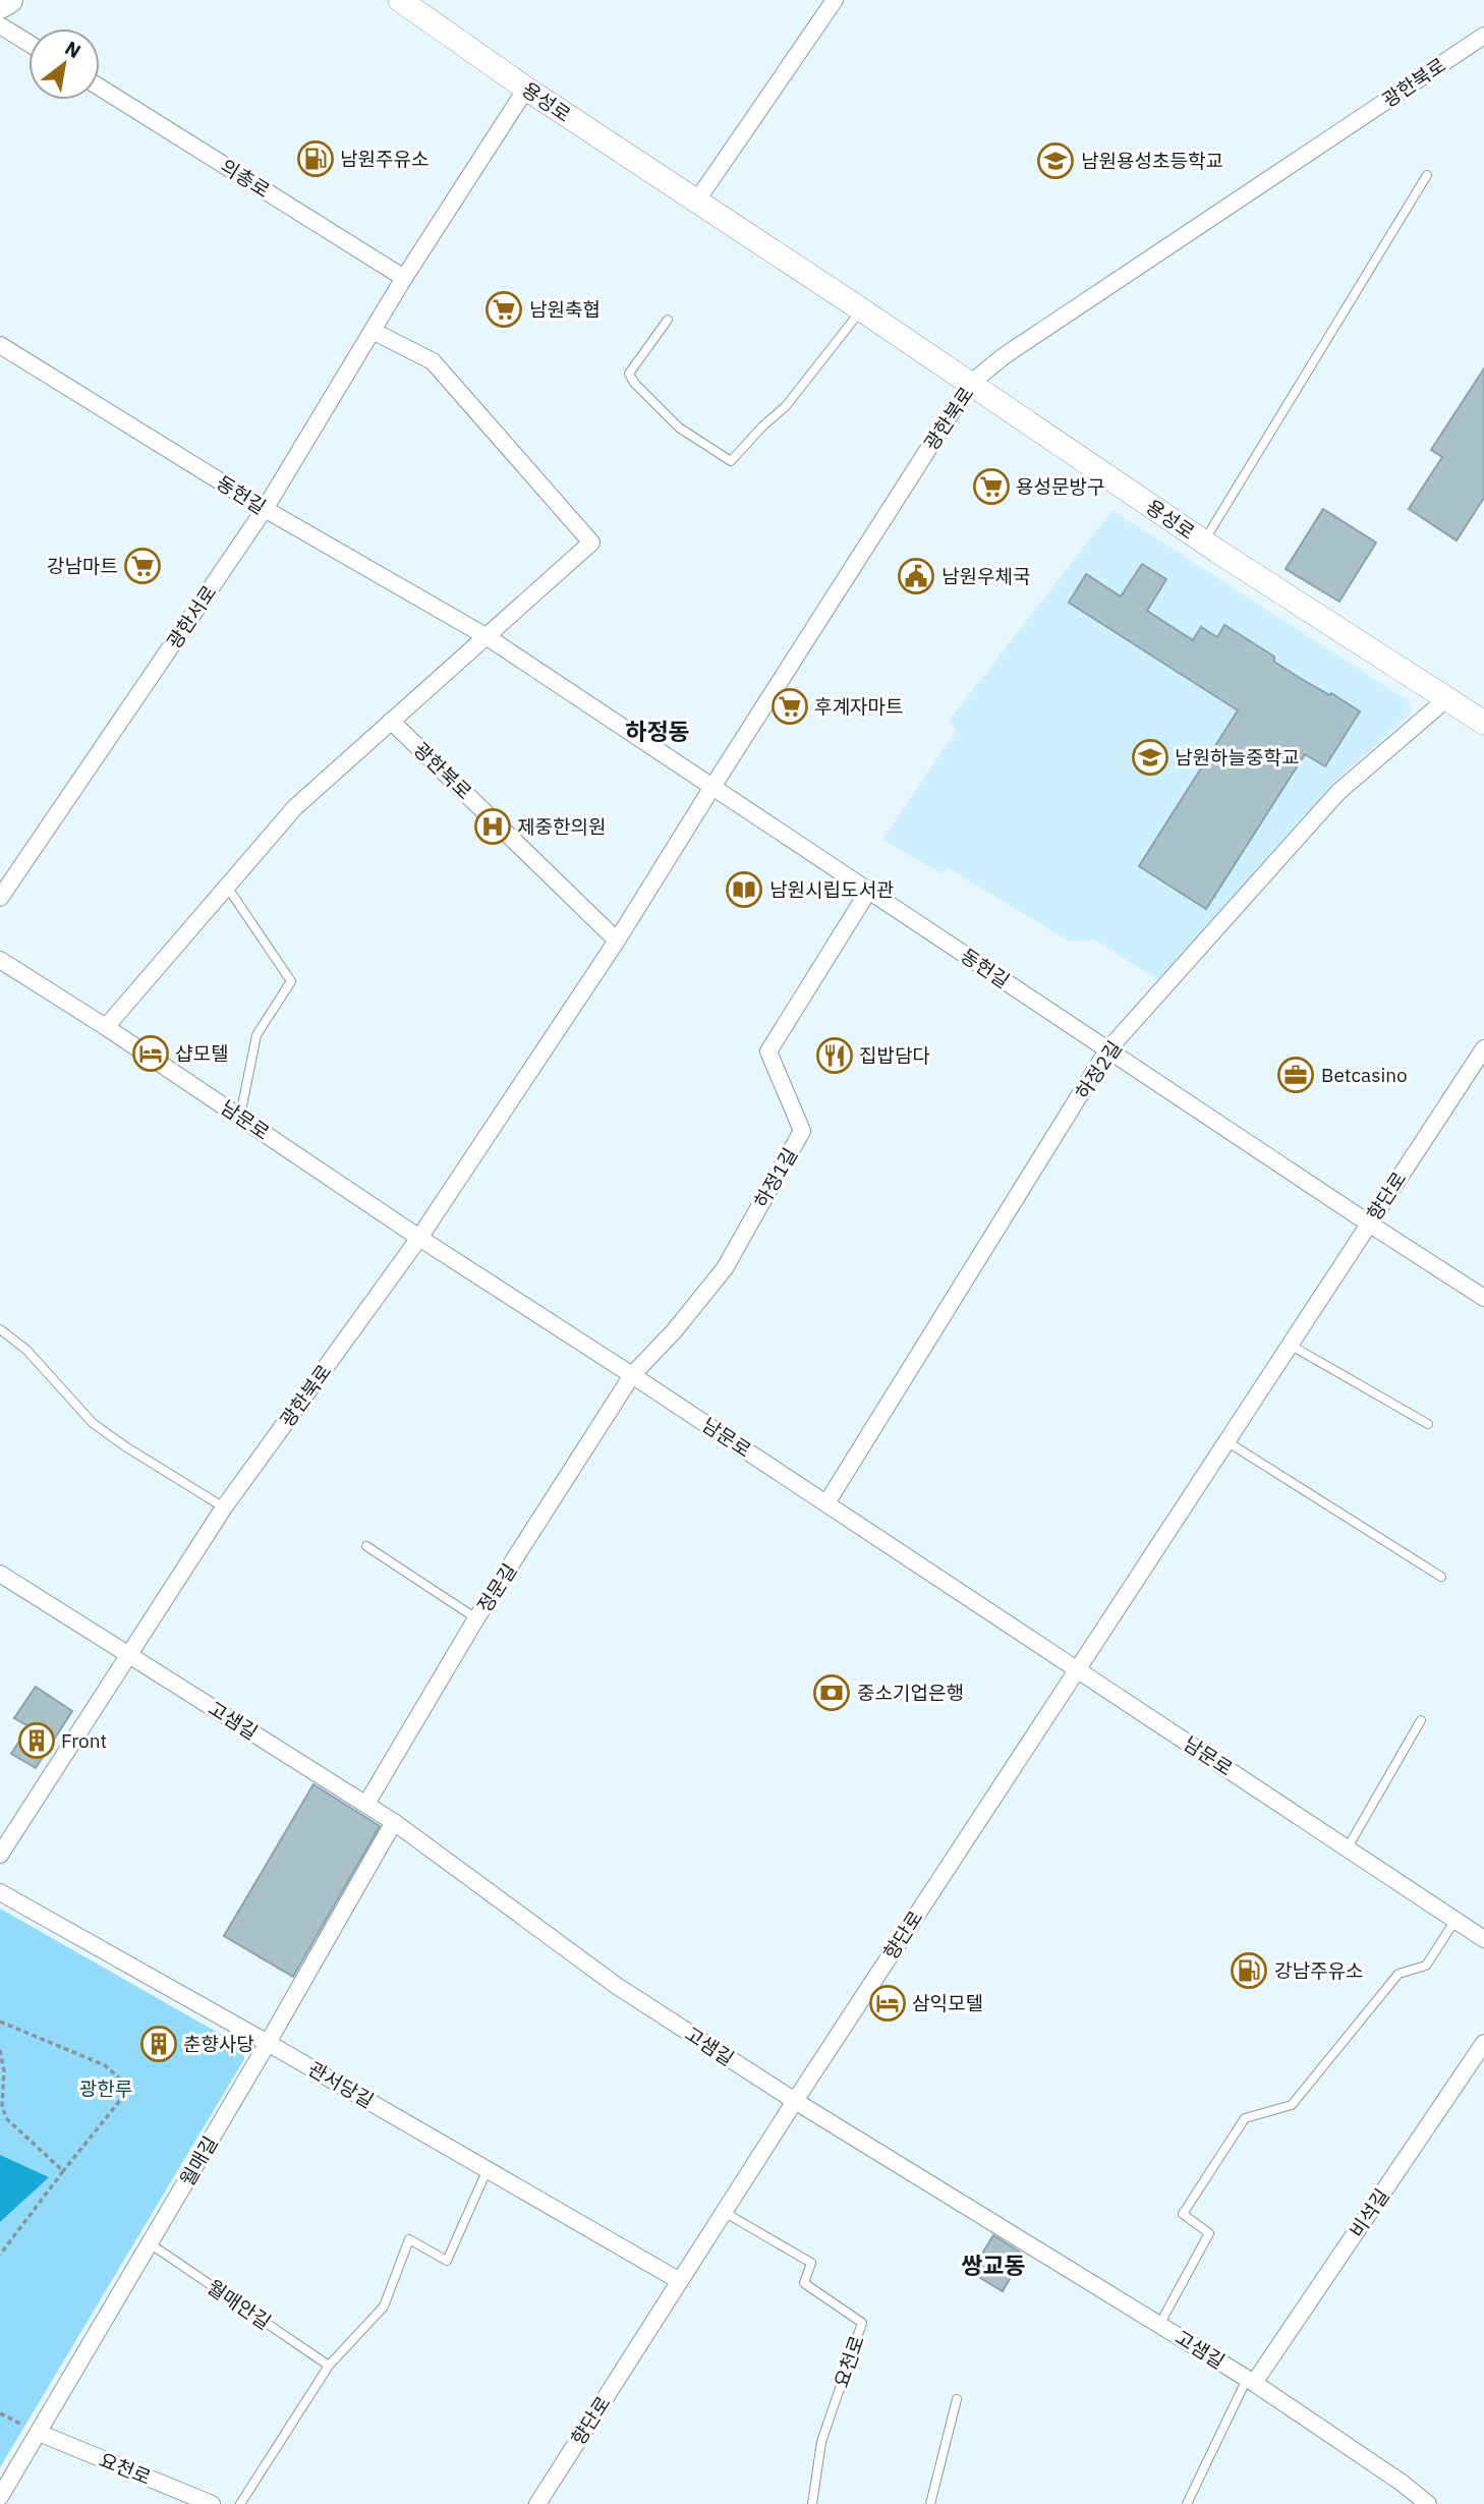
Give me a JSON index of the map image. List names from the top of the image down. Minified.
{"streets":{"street":["광한북로","용성로","의총로","동헌길","광한서로","하정2길","남문로","하정1길","향단로","정문길","고샘길","관서당길","월매길","비석길","요천로"],"lane":["월매안길"]},"crossings":[["광한북로","용성로"],["광한북로","동헌길"],["광한북로","남문로"],["광한북로","고샘길"],["용성로","광한서로"],["용성로","하정2길"],["의총로","광한서로"],["동헌길","광한서로"],["동헌길","하정2길"],["동헌길","하정1길"],["동헌길","향단로"],["하정2길","남문로"],["남문로","하정1길"],["남문로","향단로"],["남문로","정문길"],["하정1길","정문길"],["향단로","고샘길"],["향단로","관서당길"],["향단로","요천로"],["정문길","고샘길"],["고샘길","월매길"],["고샘길","비석길"],["관서당길","월매길"],["월매길","월매안길"],["월매길","요천로"]],"districts":["하정동","쌍교동"],"parks":["광한루"],"places":{"fuel station":["남원주유소","강남주유소"],"school or university":["남원용성초등학교","남원하늘중학교"],"supermarket":["남원축협","용성문방구","강남마트","후계자마트"],"public building":["남원우체국"],"hospital":["제중한의원"],"library":["남원시립도서관"],"hotel":["샵모텔","삼익모텔"],"restaurant":["집밥담다"],"office":["Betcasino"],"bank":["중소기업은행"],"building":["Front","춘향사당"]},"north":"top right"}
